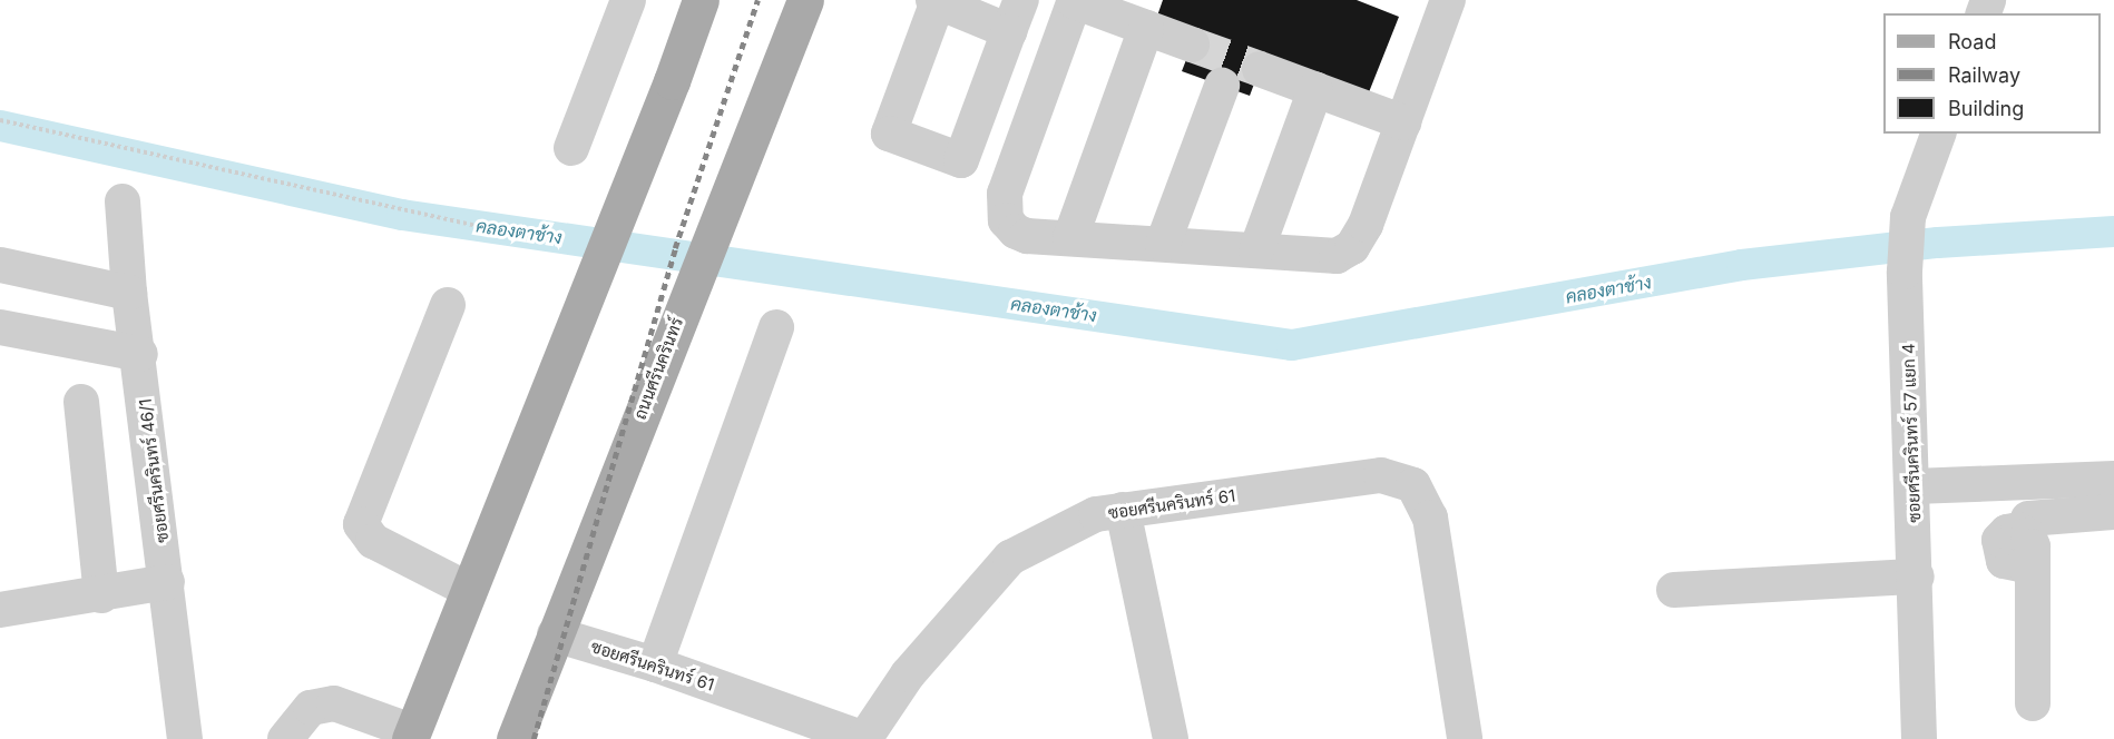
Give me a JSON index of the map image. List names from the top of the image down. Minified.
{"streets":{"main road":["ถนนศรีนครินทร์"],"street":["ซอยศรีนครินทร์ 57 แยก 4","ซอยศรีนครินทร์ 46/1","ซอยศรีนครินทร์ 61"]},"crossings":[["ถนนศรีนครินทร์","ซอยศรีนครินทร์ 61"]],"water":["คลองตาช้าง"],"legend":["Road","Railway","Building"]}
